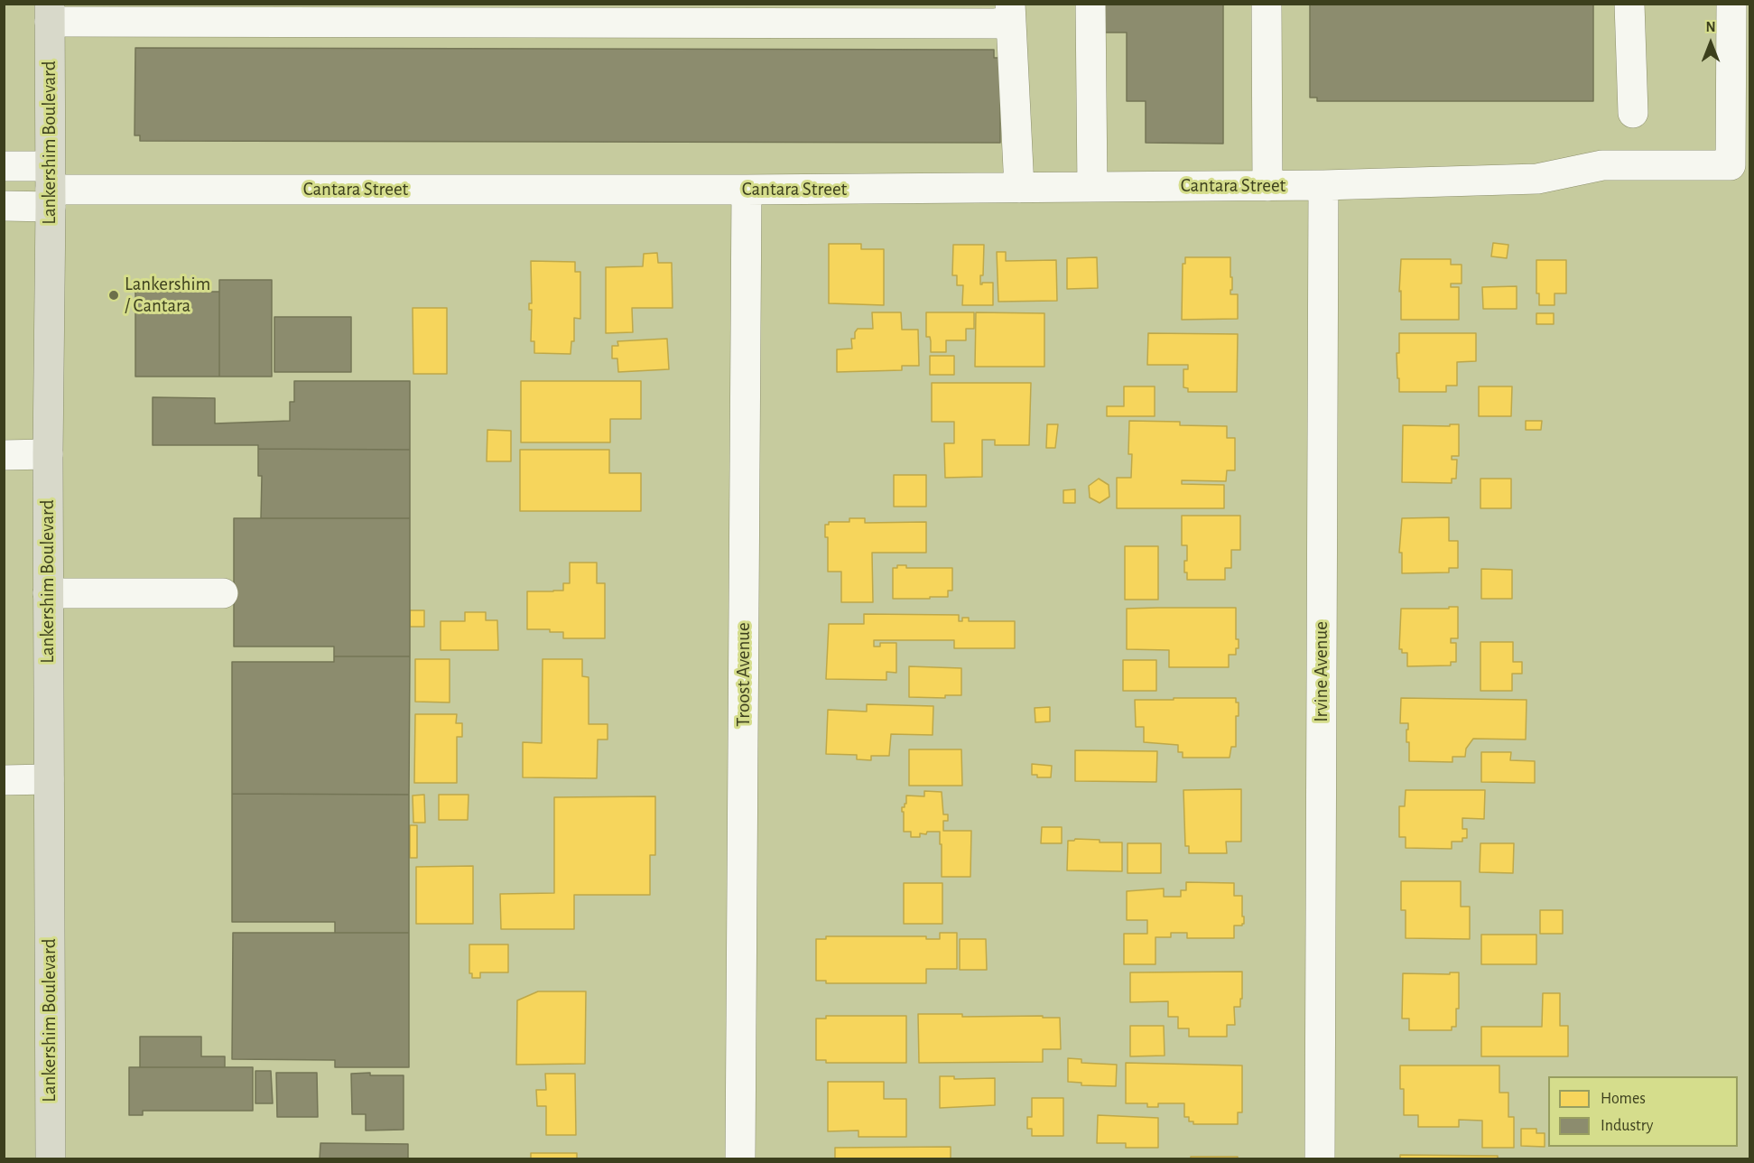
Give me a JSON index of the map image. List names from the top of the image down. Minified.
{"streets":{"main road":["Lankershim Boulevard"],"street":["Cantara Street","Irvine Avenue","Troost Avenue"]},"crossings":[["Lankershim Boulevard","Cantara Street"],["Cantara Street","Irvine Avenue"],["Cantara Street","Troost Avenue"]],"places":["Lankershim / Cantara"],"legend":["Homes","Industry"],"north":"top"}
